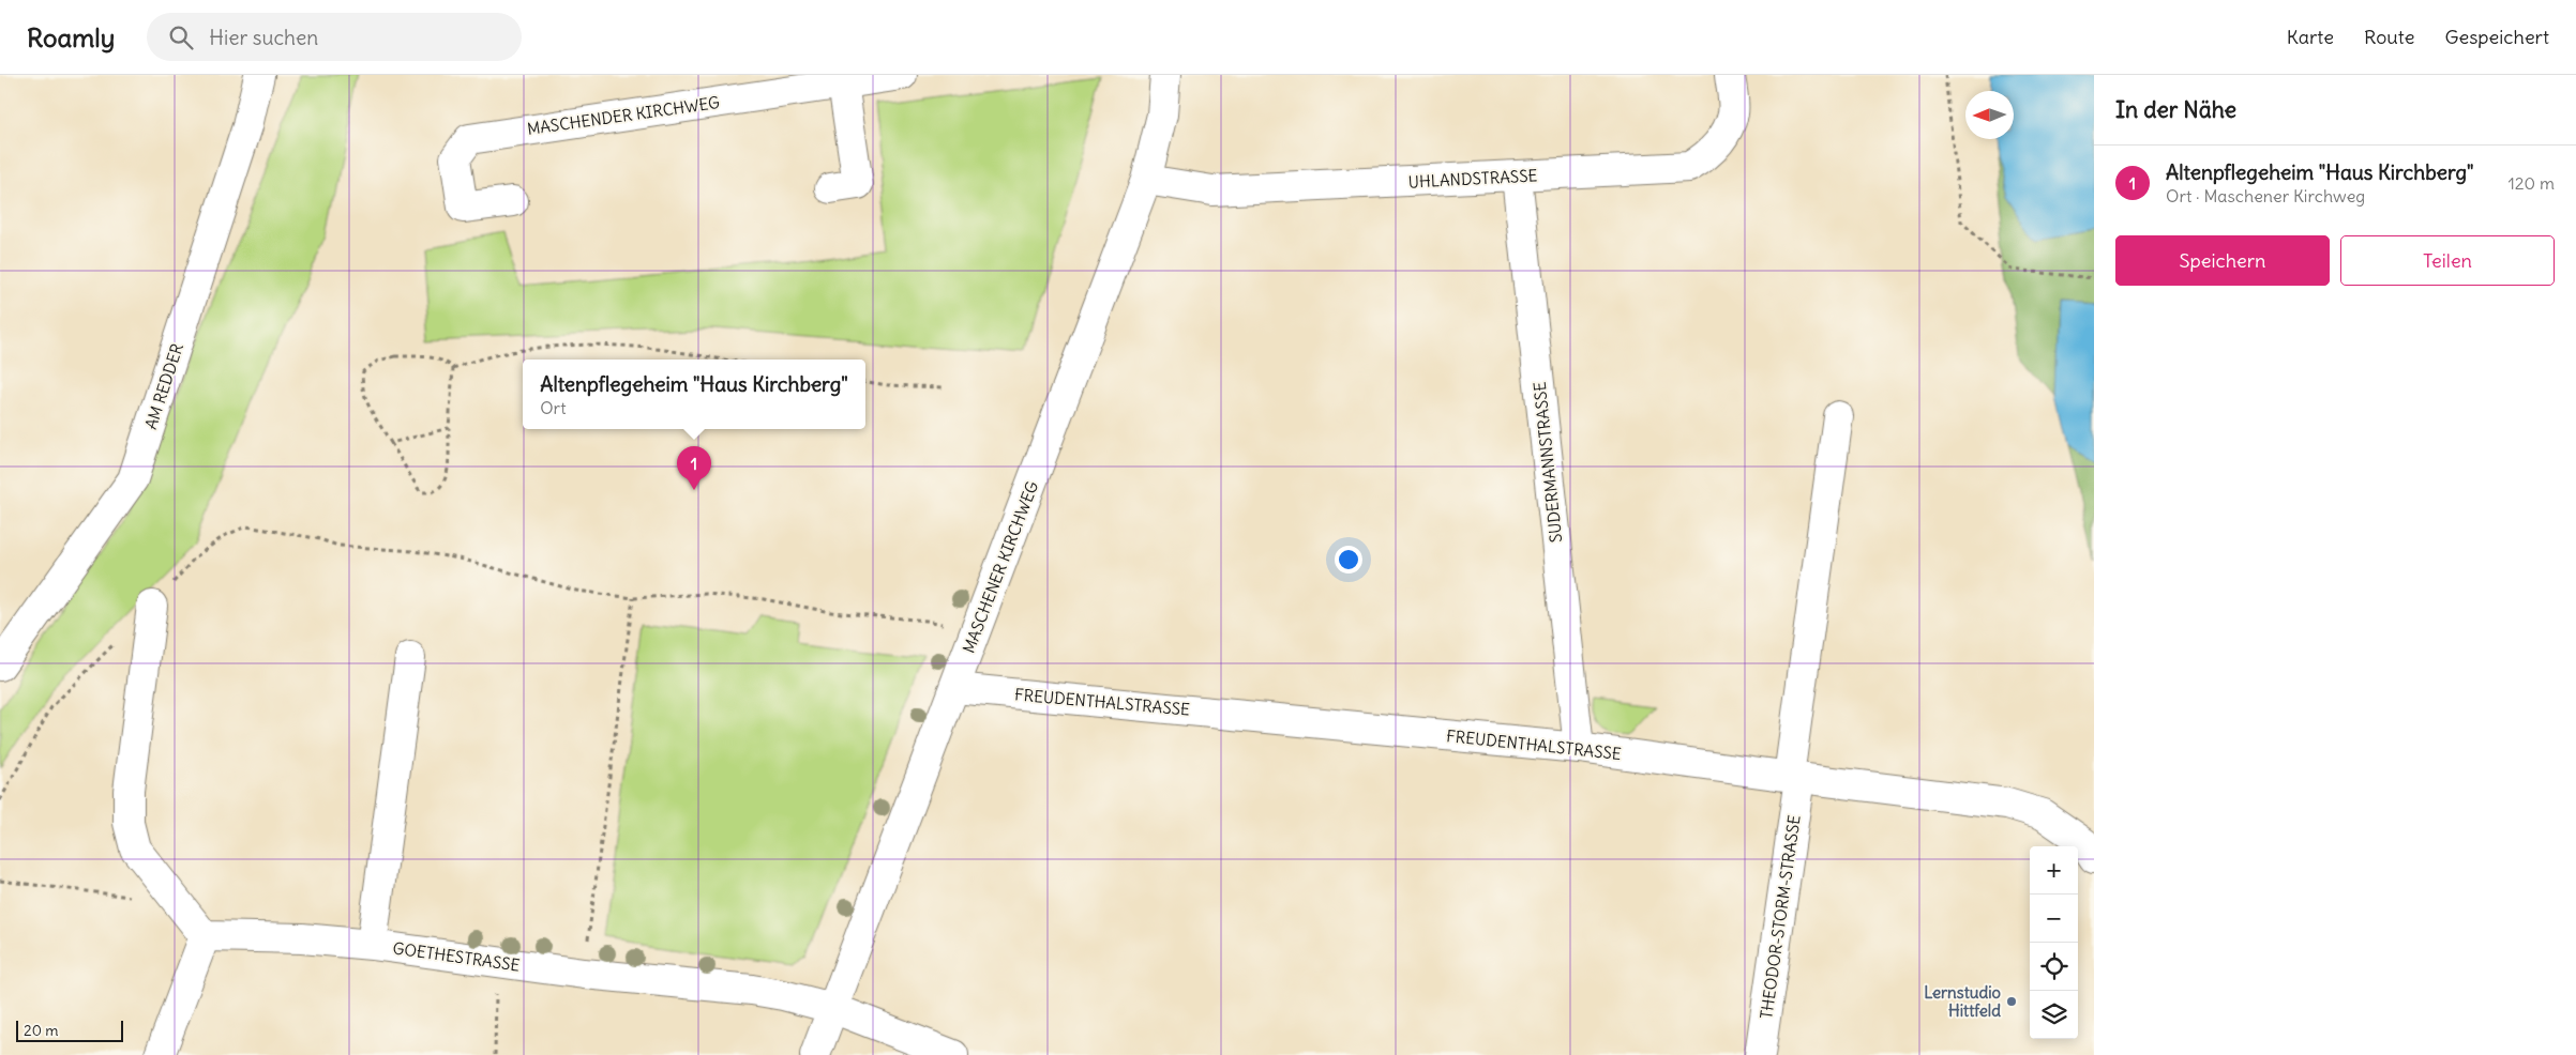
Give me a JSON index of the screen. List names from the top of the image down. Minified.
{"streets":{"street":["MASCHENDER KIRCHWEG","UHLANDSTRASSE","AM REDDER","SUDERMANNSTRASSE","MASCHENER KIRCHWEG","FREUDENTHALSTRASSE","THEODOR-STORM-STRASSE","GOETHESTRASSE"]},"crossings":[["UHLANDSTRASSE","SUDERMANNSTRASSE"],["UHLANDSTRASSE","MASCHENER KIRCHWEG"],["SUDERMANNSTRASSE","FREUDENTHALSTRASSE"],["MASCHENER KIRCHWEG","FREUDENTHALSTRASSE"],["MASCHENER KIRCHWEG","GOETHESTRASSE"],["FREUDENTHALSTRASSE","THEODOR-STORM-STRASSE"]],"places":["Lernstudio Hittfeld"],"scale_bar":"20 m","north":"left","page":{"header":"Roamly","search":"Hier suchen","nav":["Karte","Route","Gespeichert"],"heading":"In der Nähe","list":[{"mark":"1","name":"Altenpflegeheim \"Haus Kirchberg\"","note":"Ort · Maschener Kirchweg","value":"120 m"}],"buttons":["Speichern","Teilen"],"popup":["Altenpflegeheim \"Haus Kirchberg\"","Ort"],"pins":"1","map_buttons":["+","−"],"scale":"20 m"}}
